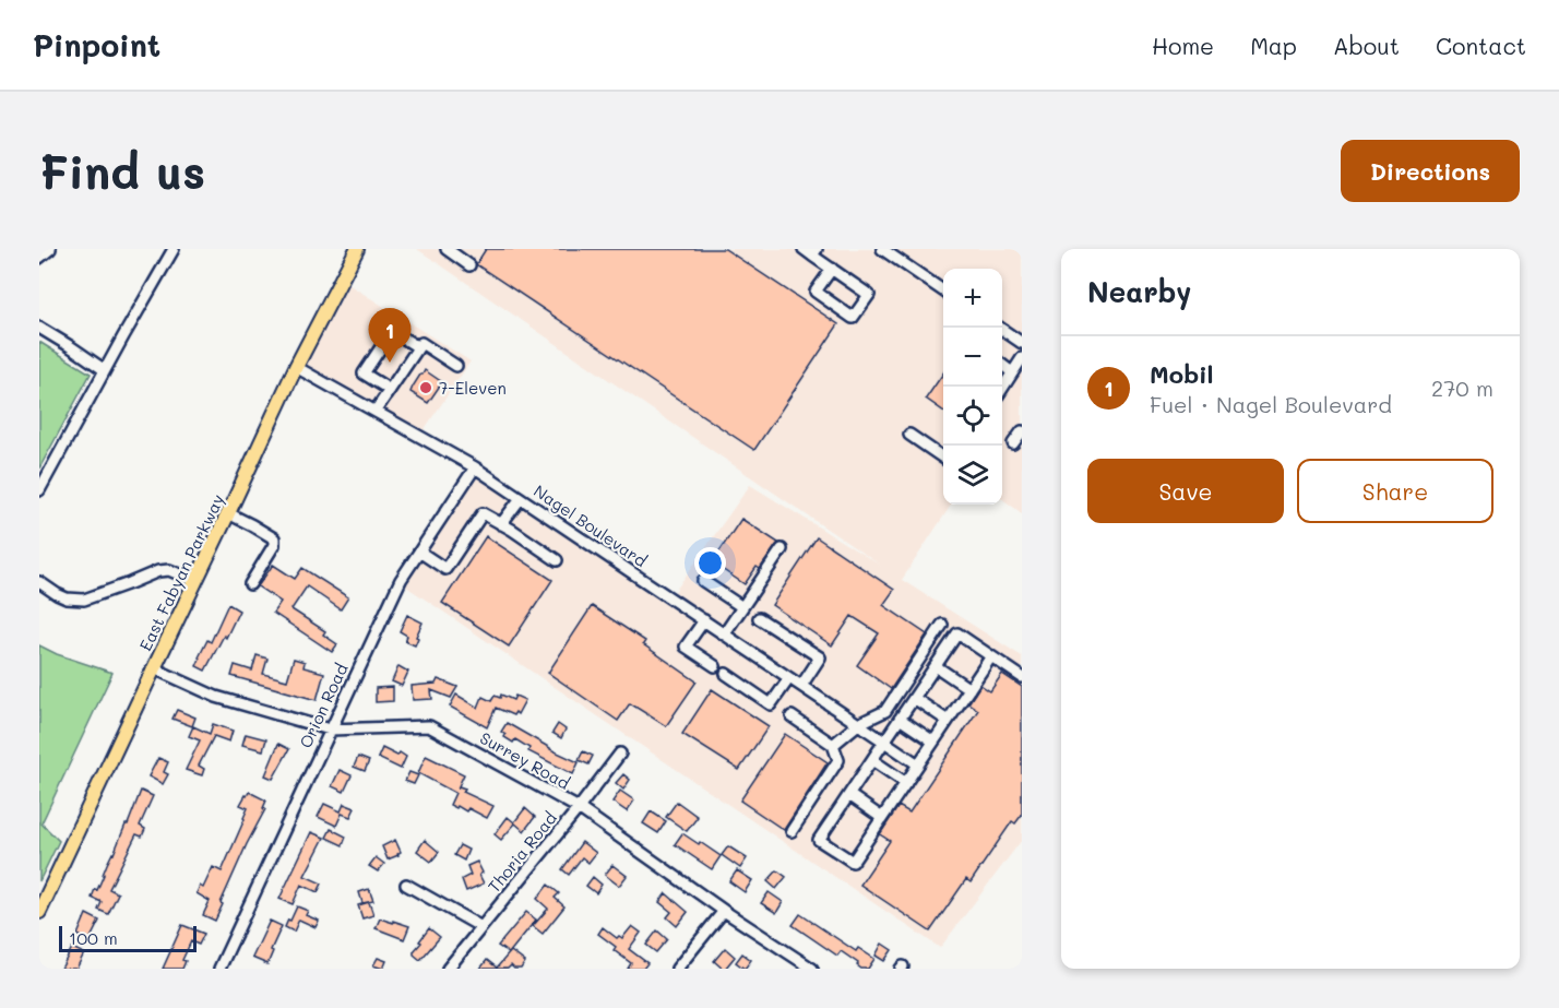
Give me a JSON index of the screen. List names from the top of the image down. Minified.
{"streets":{"main road":["East Fabyan Parkway"],"street":["Nagel Boulevard","Orion Road","Surrey Road","Thoria Road"]},"crossings":[["Nagel Boulevard","East Fabyan Parkway"],["Nagel Boulevard","Orion Road"],["East Fabyan Parkway","Surrey Road"],["Orion Road","Surrey Road"],["Surrey Road","Thoria Road"]],"places":["7-Eleven"],"scale_bar":"100 m","page":{"header":"Pinpoint","nav":["Home","Map","About","Contact"],"buttons":["Directions",["Save","Share"]],"title":"Find us","heading":"Nearby","map_buttons":["+","−"],"pins":"1","list":[{"mark":"1","name":"Mobil","note":"Fuel · Nagel Boulevard","value":"270 m"}],"scale":"100 m"}}
